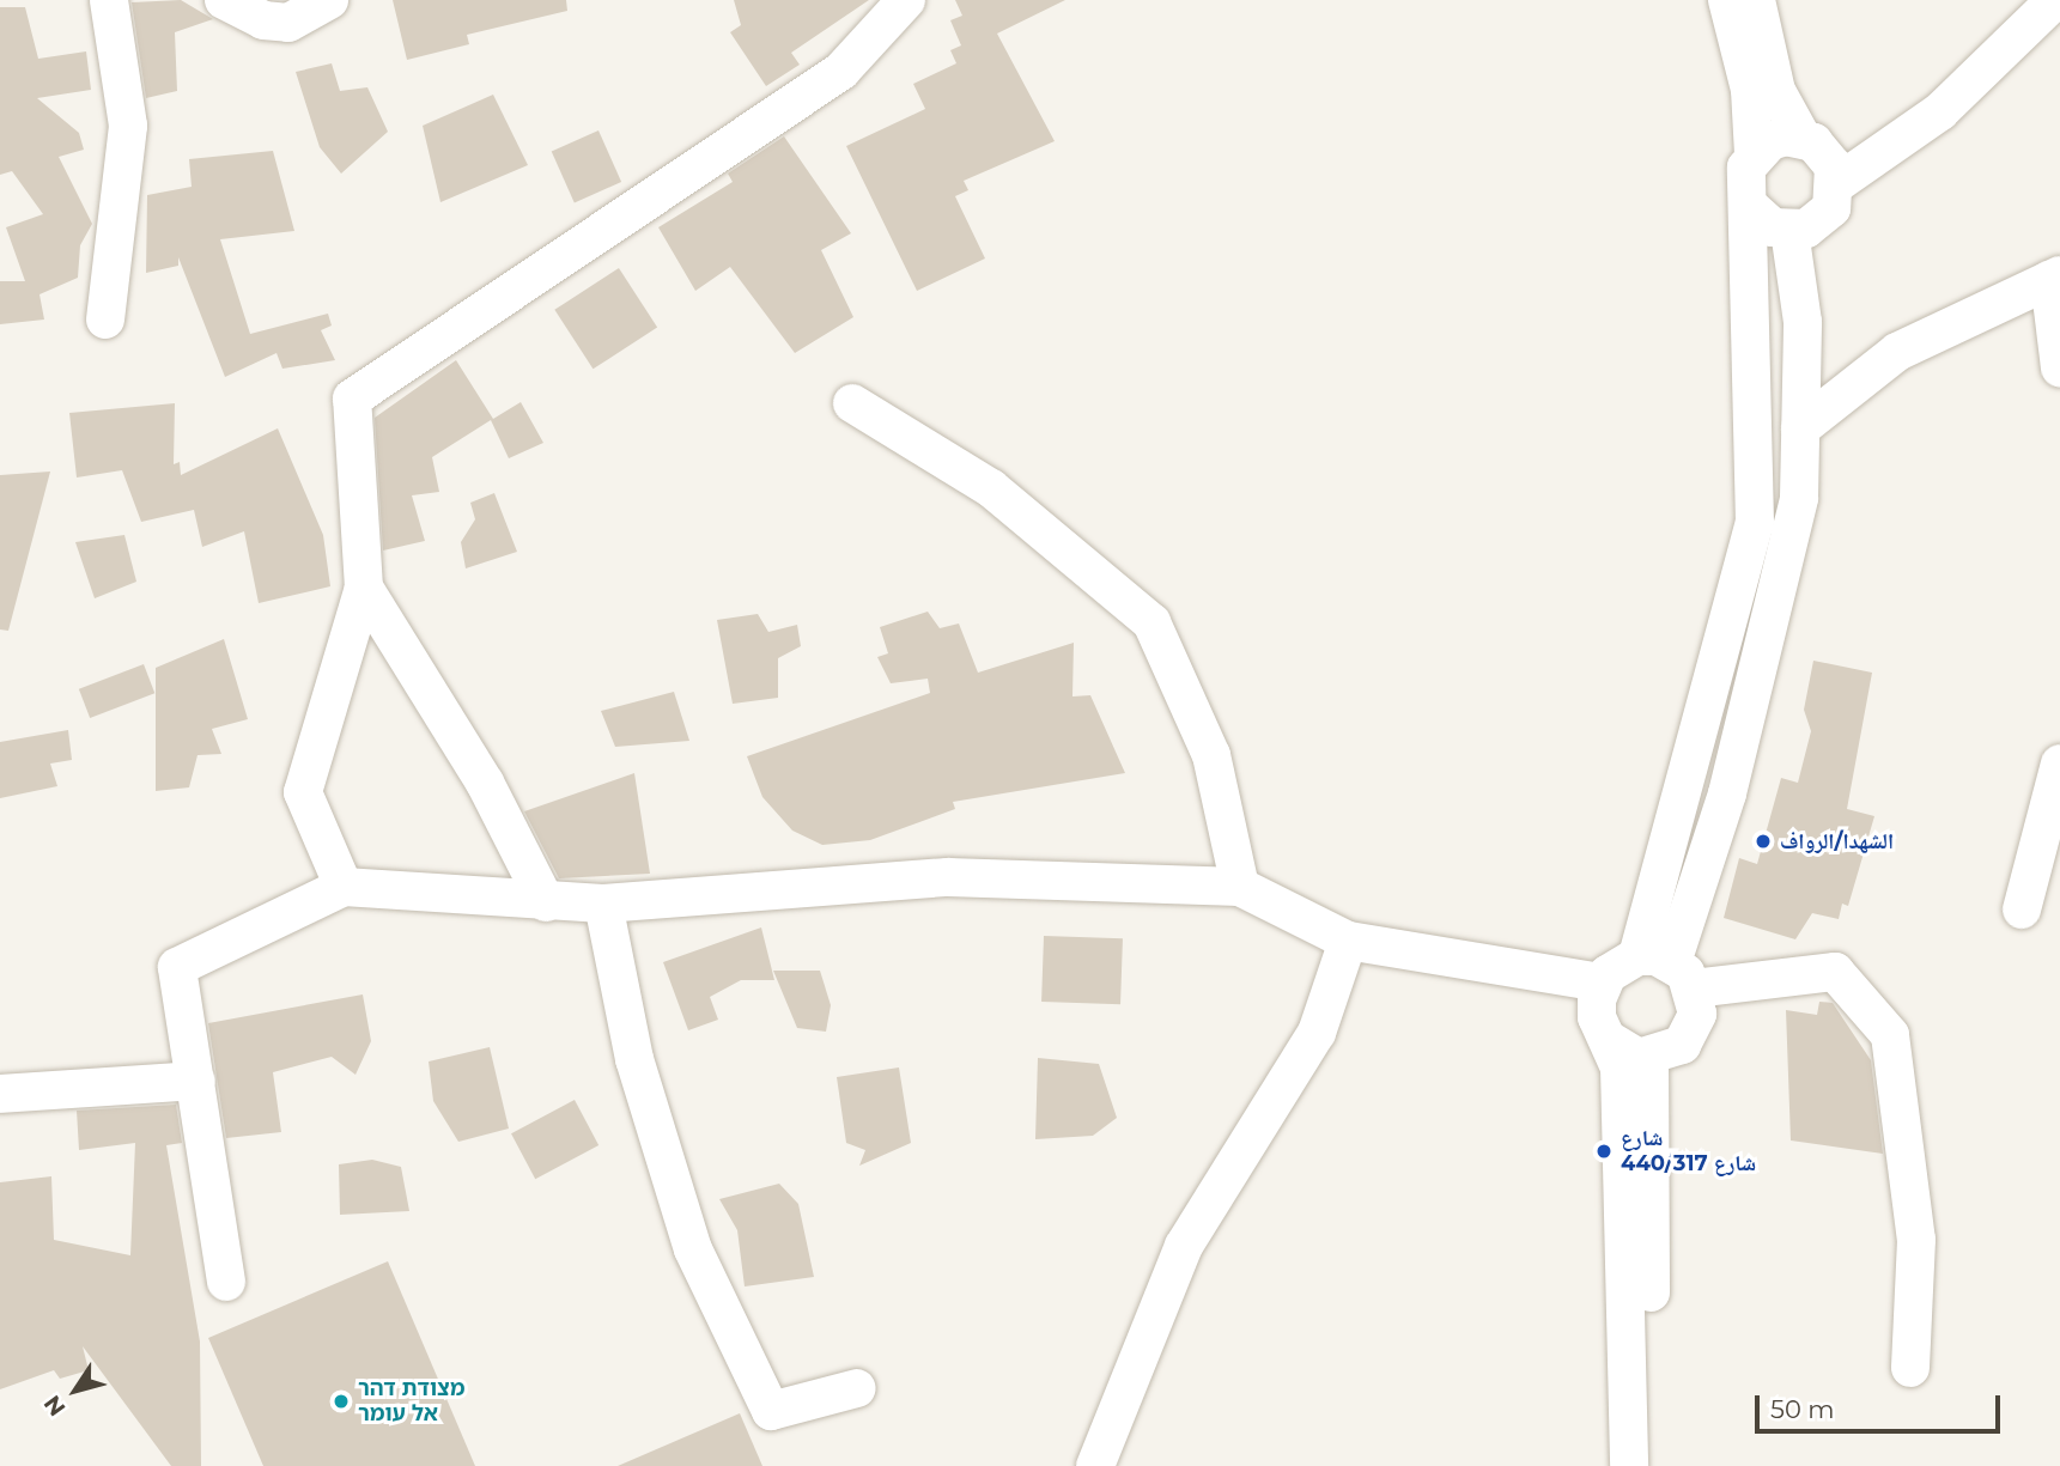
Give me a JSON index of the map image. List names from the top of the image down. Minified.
{"places":["الشهدا/الرواف","شارع 440/شارع 317","מצודת דהר אל עומר"],"scale_bar":"50 m","north":"bottom left"}
